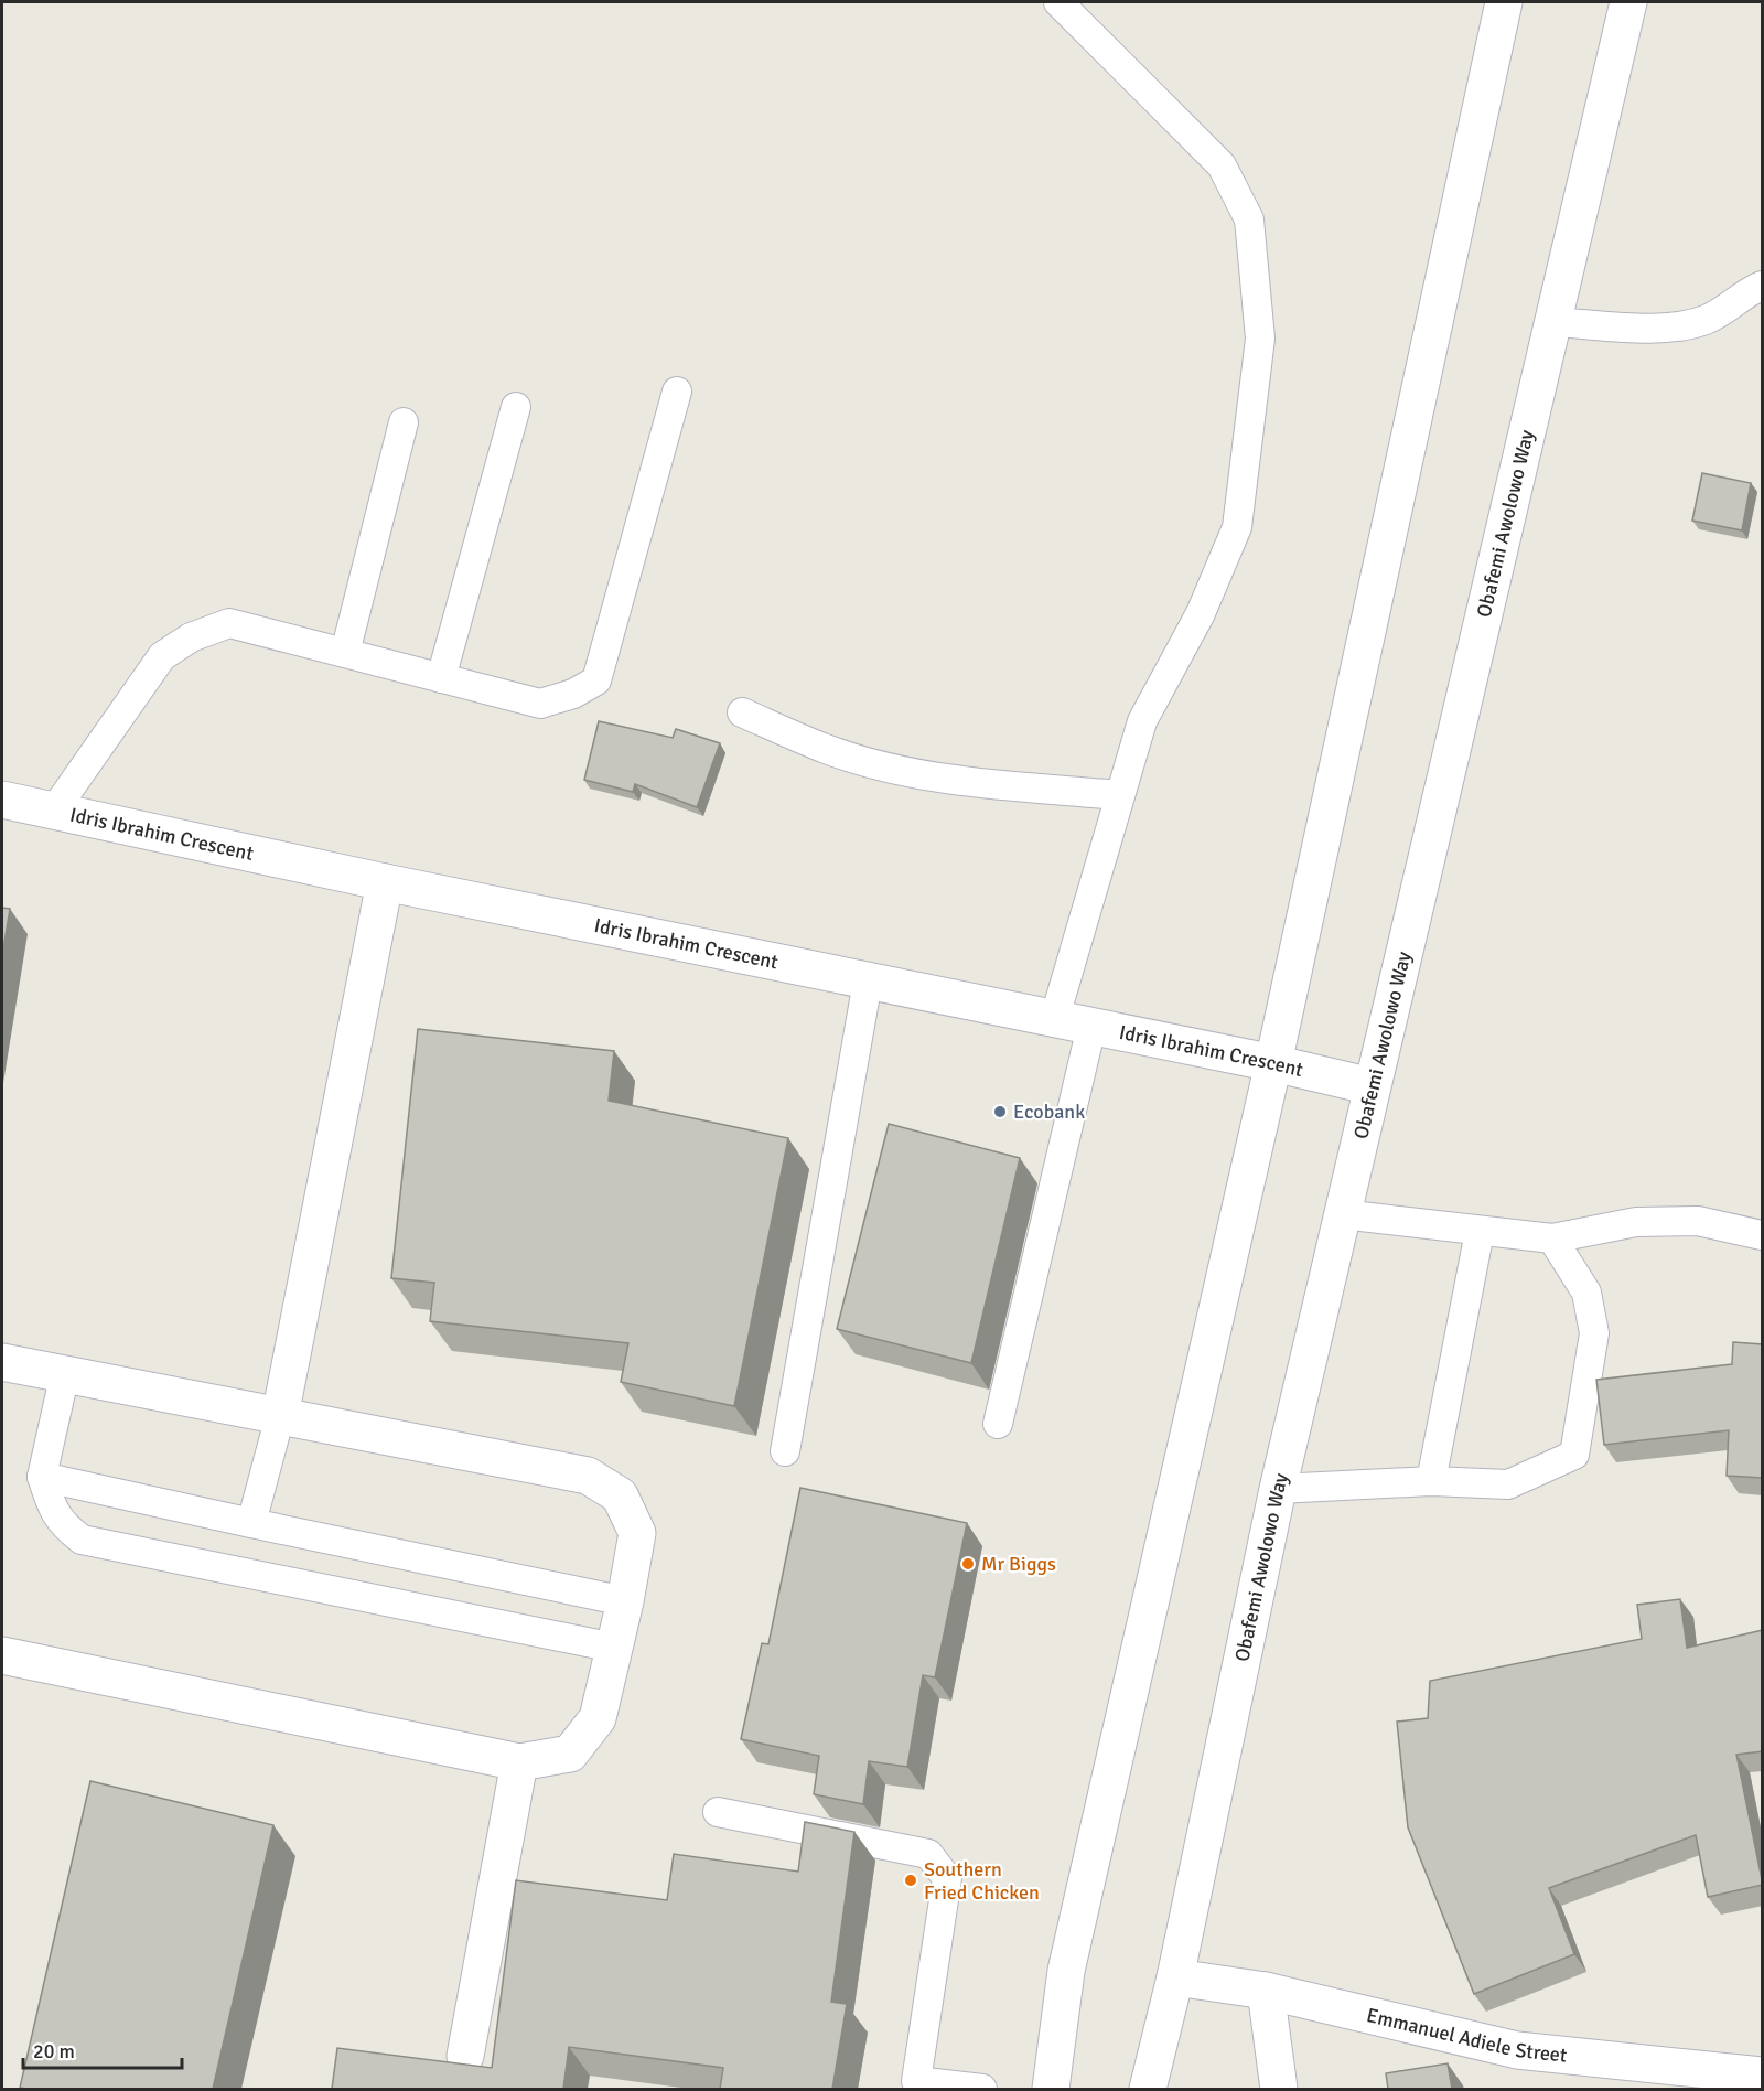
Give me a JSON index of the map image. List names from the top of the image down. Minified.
{"streets":{"street":["Obafemi Awolowo Way","Idris Ibrahim Crescent","Emmanuel Adiele Street"]},"crossings":[["Obafemi Awolowo Way","Idris Ibrahim Crescent"],["Obafemi Awolowo Way","Emmanuel Adiele Street"]],"places":["Ecobank","Mr Biggs","Southern Fried Chicken"],"scale_bar":"20 m"}
